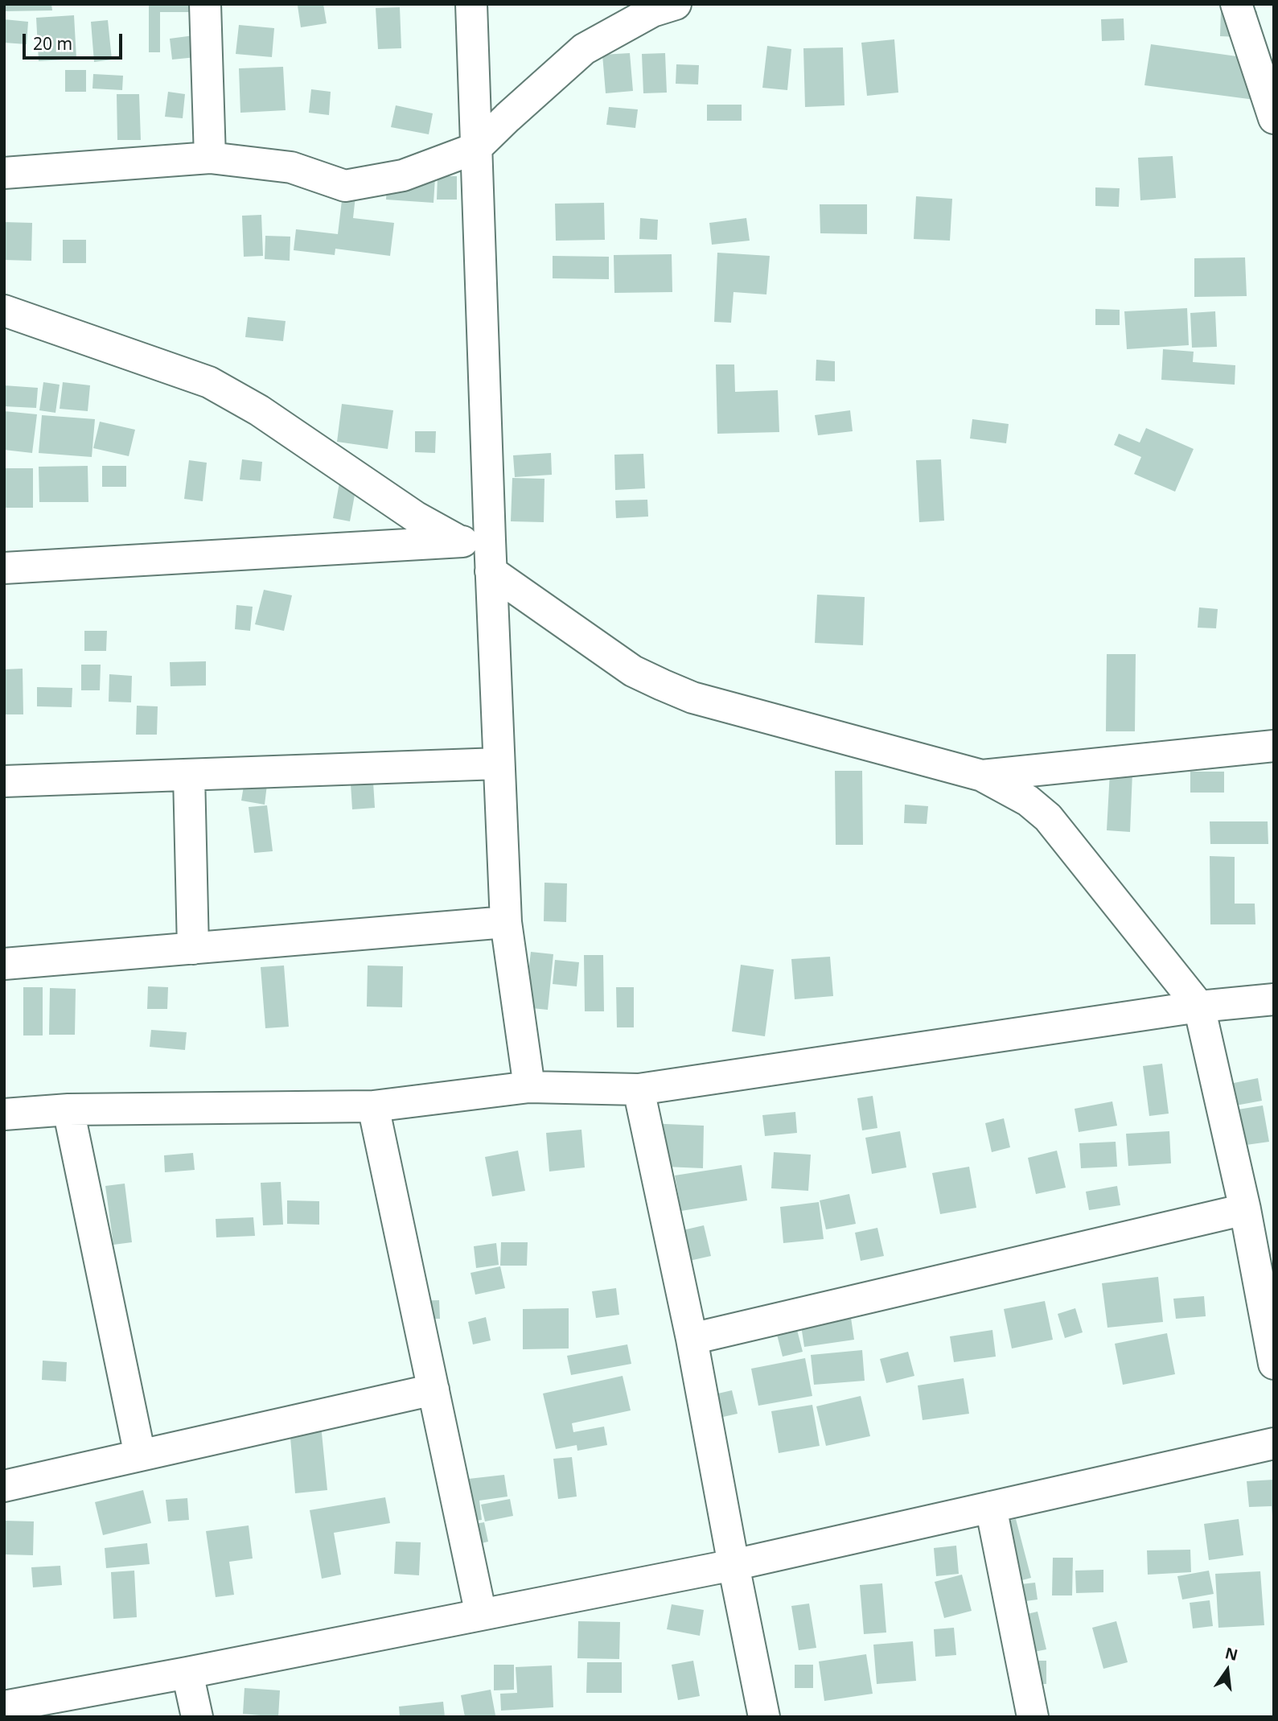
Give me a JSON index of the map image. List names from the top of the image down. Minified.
{"scale_bar":"20 m","north":"top"}
